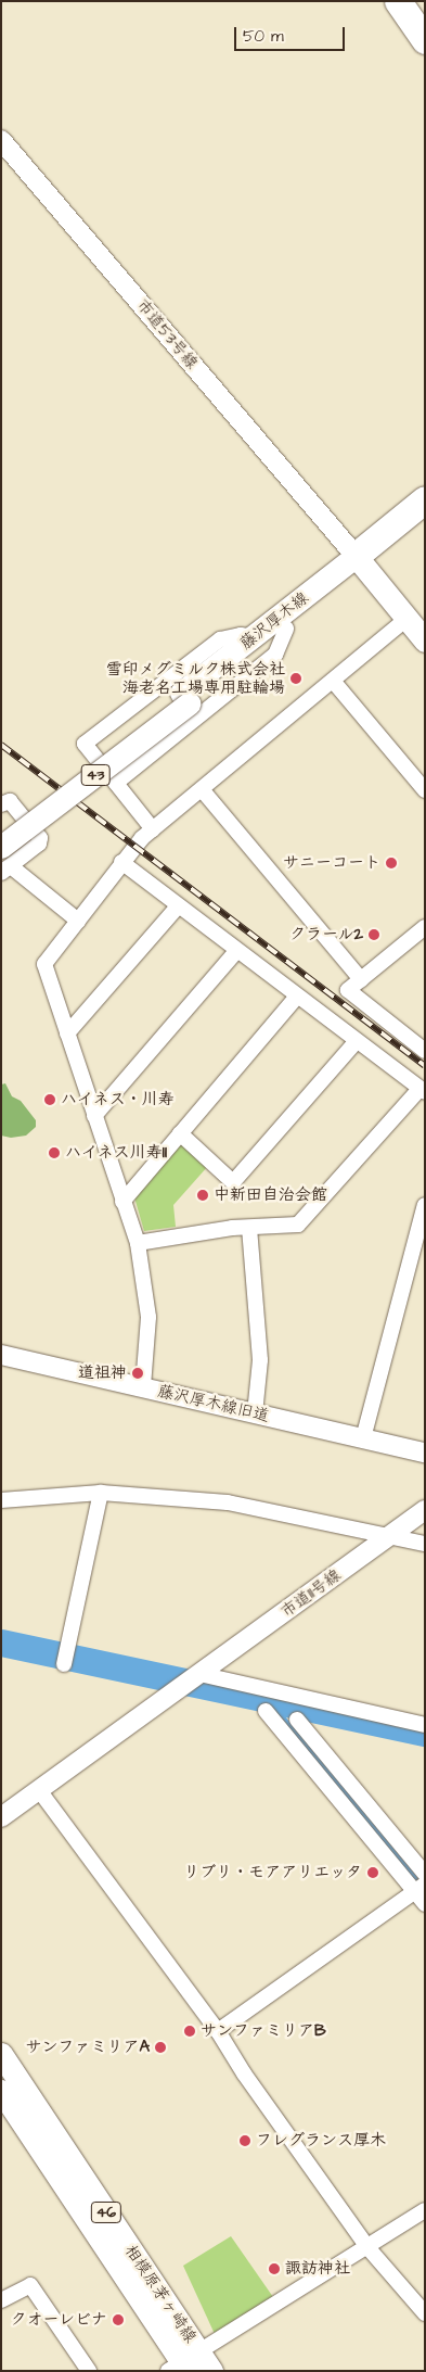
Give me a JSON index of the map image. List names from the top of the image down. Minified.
{"streets":{"main road":["藤沢厚木線","43","46","相模原茅ヶ崎線"],"street":["市道53号線","藤沢厚木線旧道","市道11号線"]},"crossings":[["市道53号線","藤沢厚木線"]],"places":["雪印メグミルク株式会社 海老名工場専用駐輪場","サニーコート","クラール2","ハイネス・川寿","ハイネス川寿II","中新田自治会館","道祖神","リブリ・モアアリエッタ","サンファミリアB","サンファミリアA","フレグランス厚木","諏訪神社","クオーレビナ"],"scale_bar":"50 m"}
